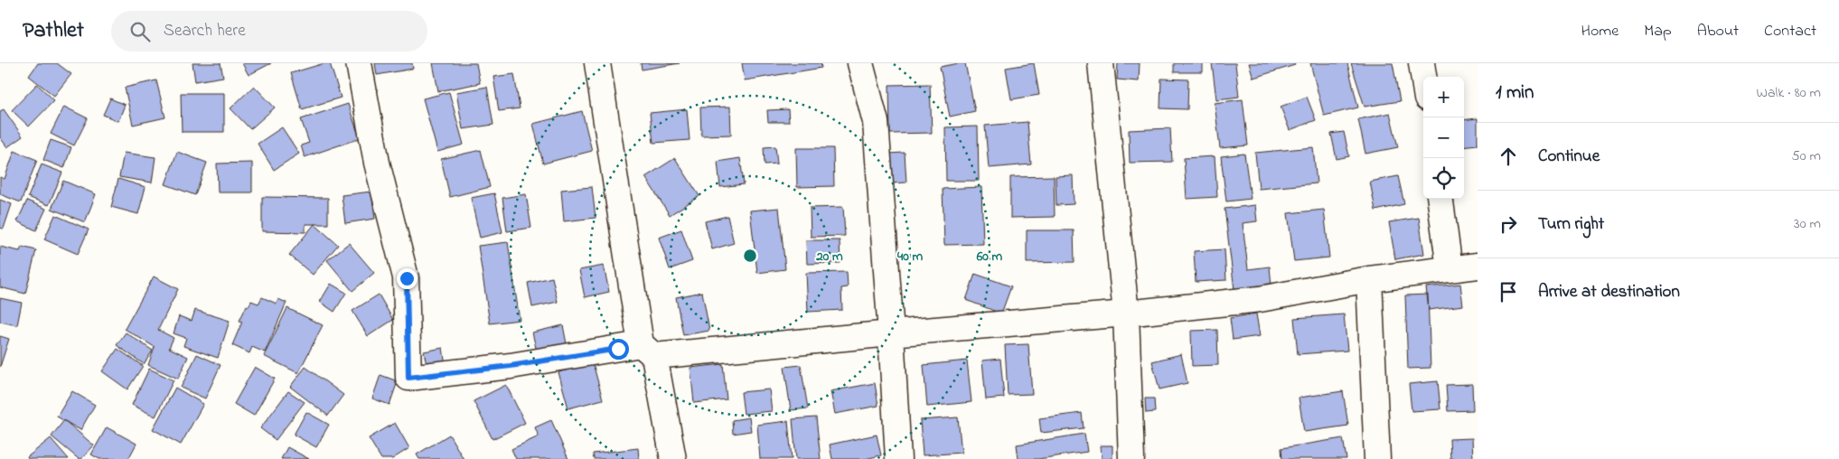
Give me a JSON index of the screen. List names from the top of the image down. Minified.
{"page":{"header":"Pathlet","search":"Search here","nav":["Home","Map","About","Contact"],"heading":["1 min","Walk · 80 m"],"map_buttons":["+","−"],"list":[["Continue","50 m"],["Turn right","30 m"],"Arrive at destination"]},"rings":["20 m","40 m","60 m"]}
